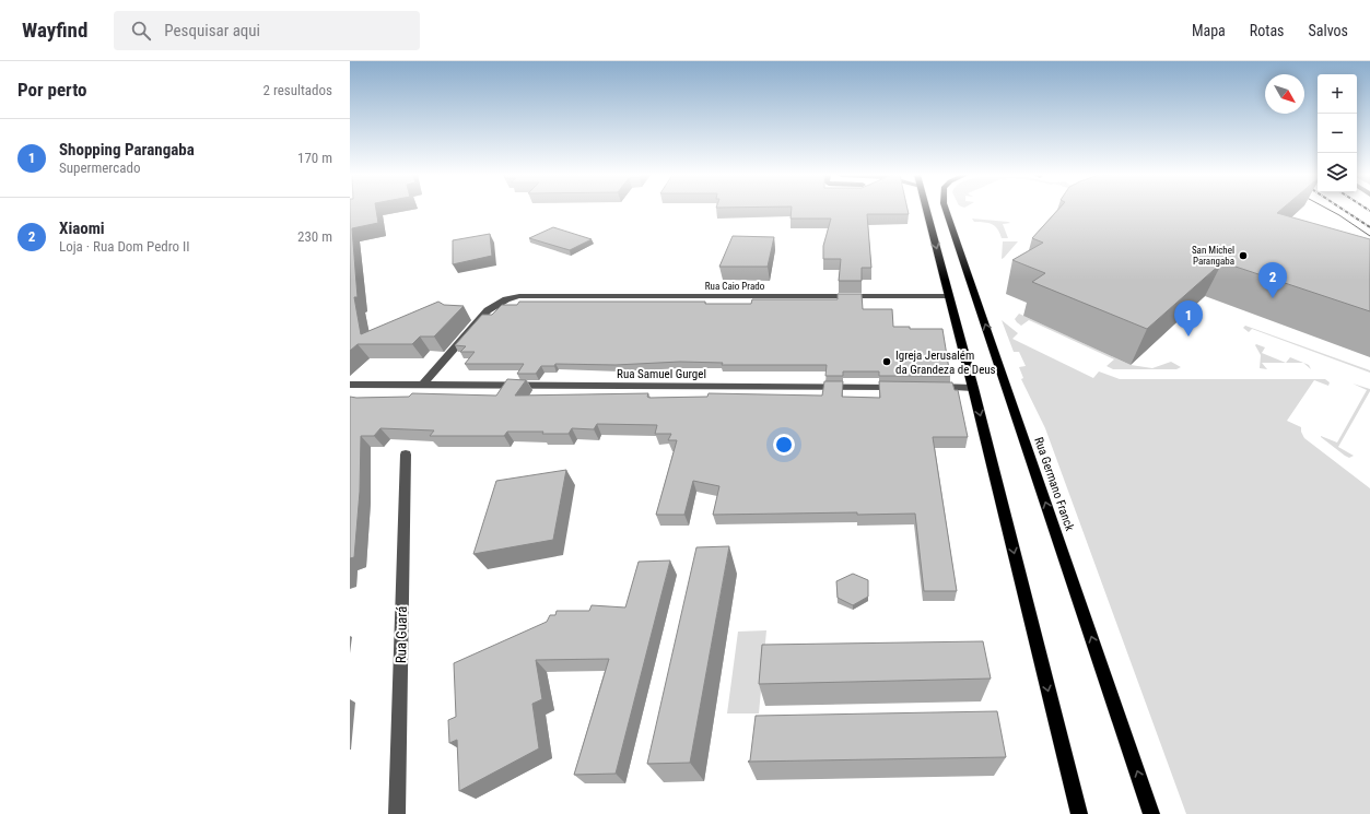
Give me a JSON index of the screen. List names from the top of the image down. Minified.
{"streets":{"main road":["Rua Germano Franck"],"street":["Rua Caio Prado","Rua Samuel Gurgel","Rua Guará"]},"crossings":[["Rua Caio Prado","Rua Samuel Gurgel"]],"places":["San Michel Parangaba","Igreja Jerusalém da Grandeza de Deus"],"north":"bottom right","page":{"header":"Wayfind","search":"Pesquisar aqui","nav":["Mapa","Rotas","Salvos"],"heading":["Por perto","2 resultados"],"map_buttons":["+","−"],"list":[{"mark":"1","name":"Shopping Parangaba","note":"Supermercado","value":"170 m"},{"mark":"2","name":"Xiaomi","note":"Loja · Rua Dom Pedro II","value":"230 m"}],"pins":["2","1"]}}
